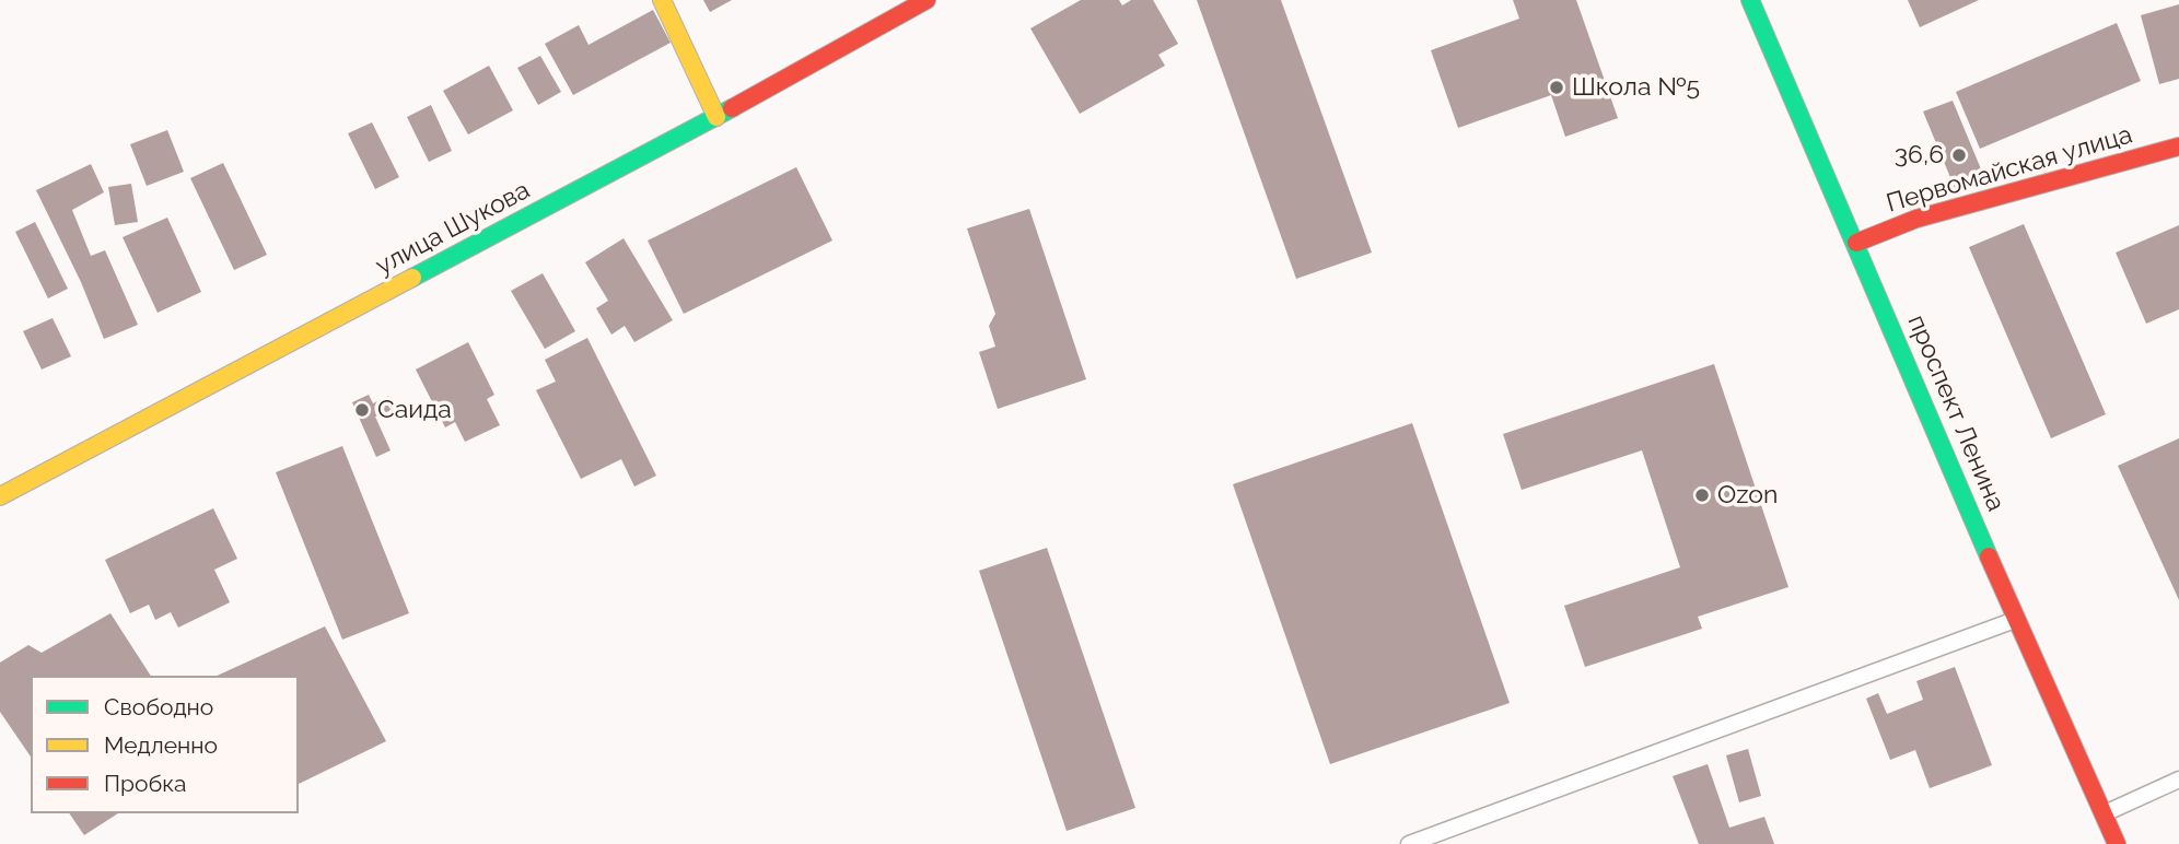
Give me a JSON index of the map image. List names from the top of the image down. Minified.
{"streets":{"main road":["Первомайская улица","улица Шукова","проспект Ленина"]},"crossings":[["Первомайская улица","проспект Ленина"]],"places":["Школа №5","36,6","Саида","Ozon"],"legend":["Свободно","Медленно","Пробка"]}
